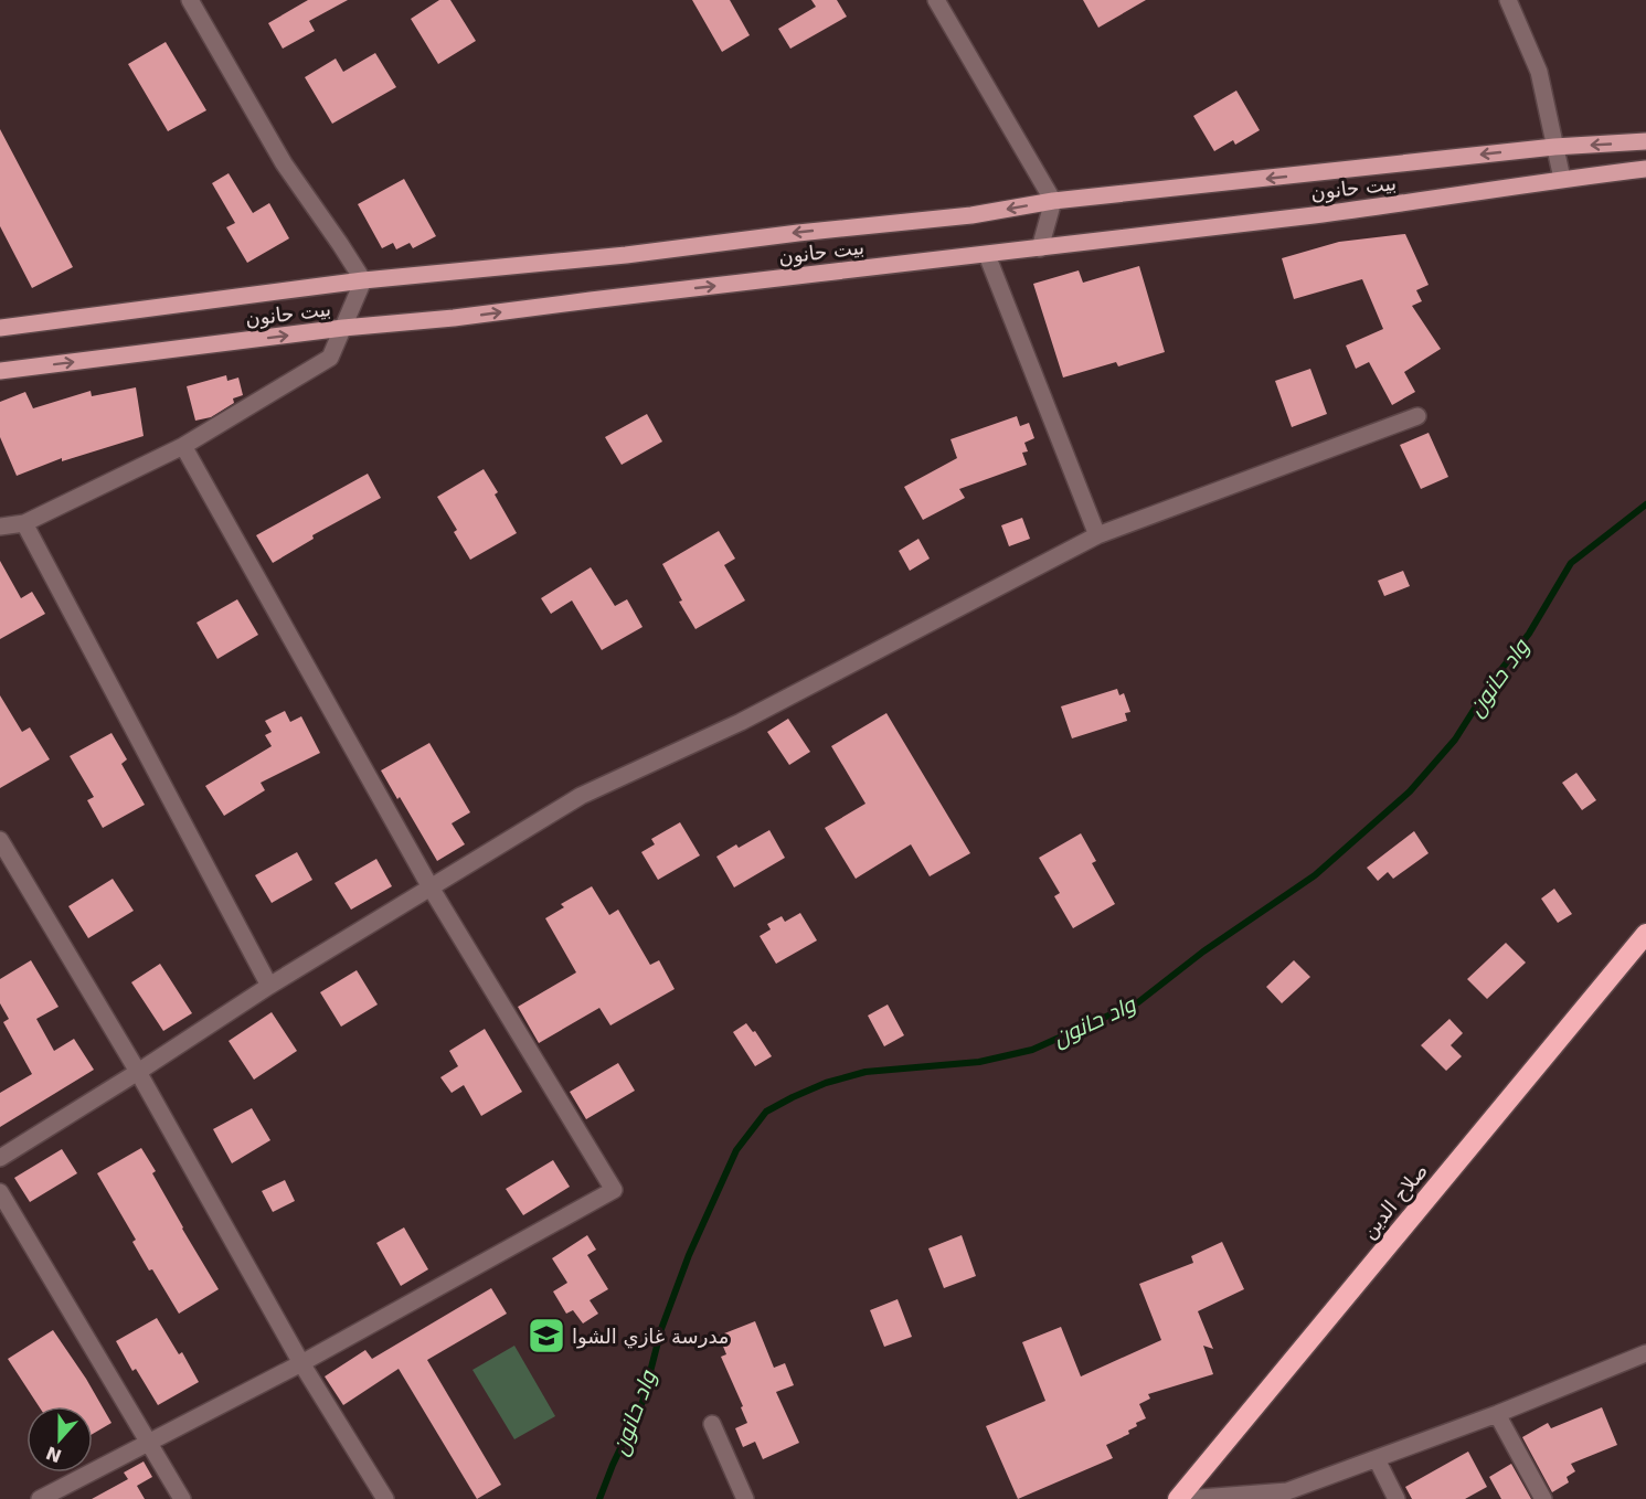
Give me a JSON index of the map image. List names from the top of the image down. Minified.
{"streets":{"highway":["صلاح الدين"],"main road":["بيت حانون"]},"water":["واد حانون"],"places":{"school or university":["مدرسة غازي الشوا"]},"north":"bottom"}
